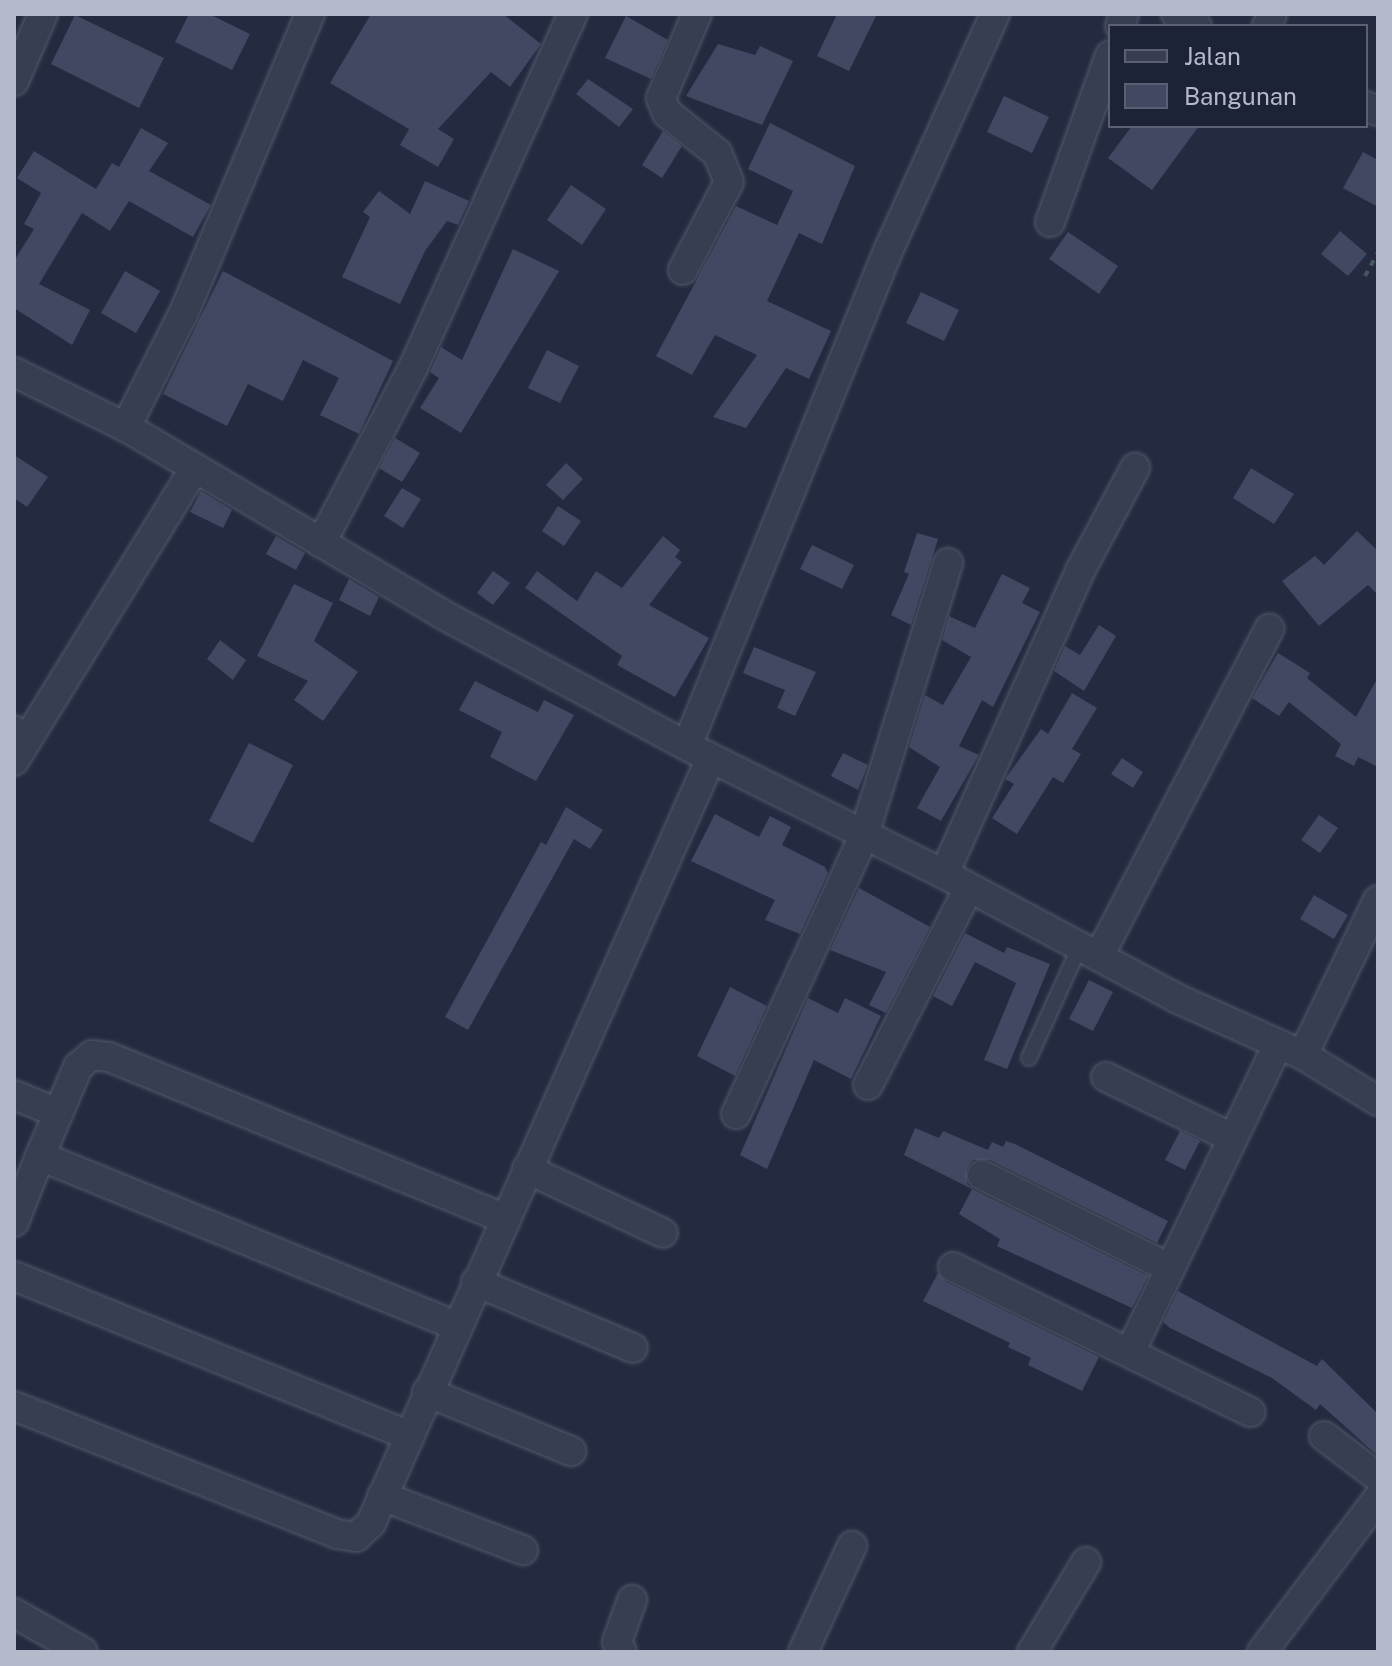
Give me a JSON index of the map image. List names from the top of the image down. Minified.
{"legend":["Jalan","Bangunan"]}
